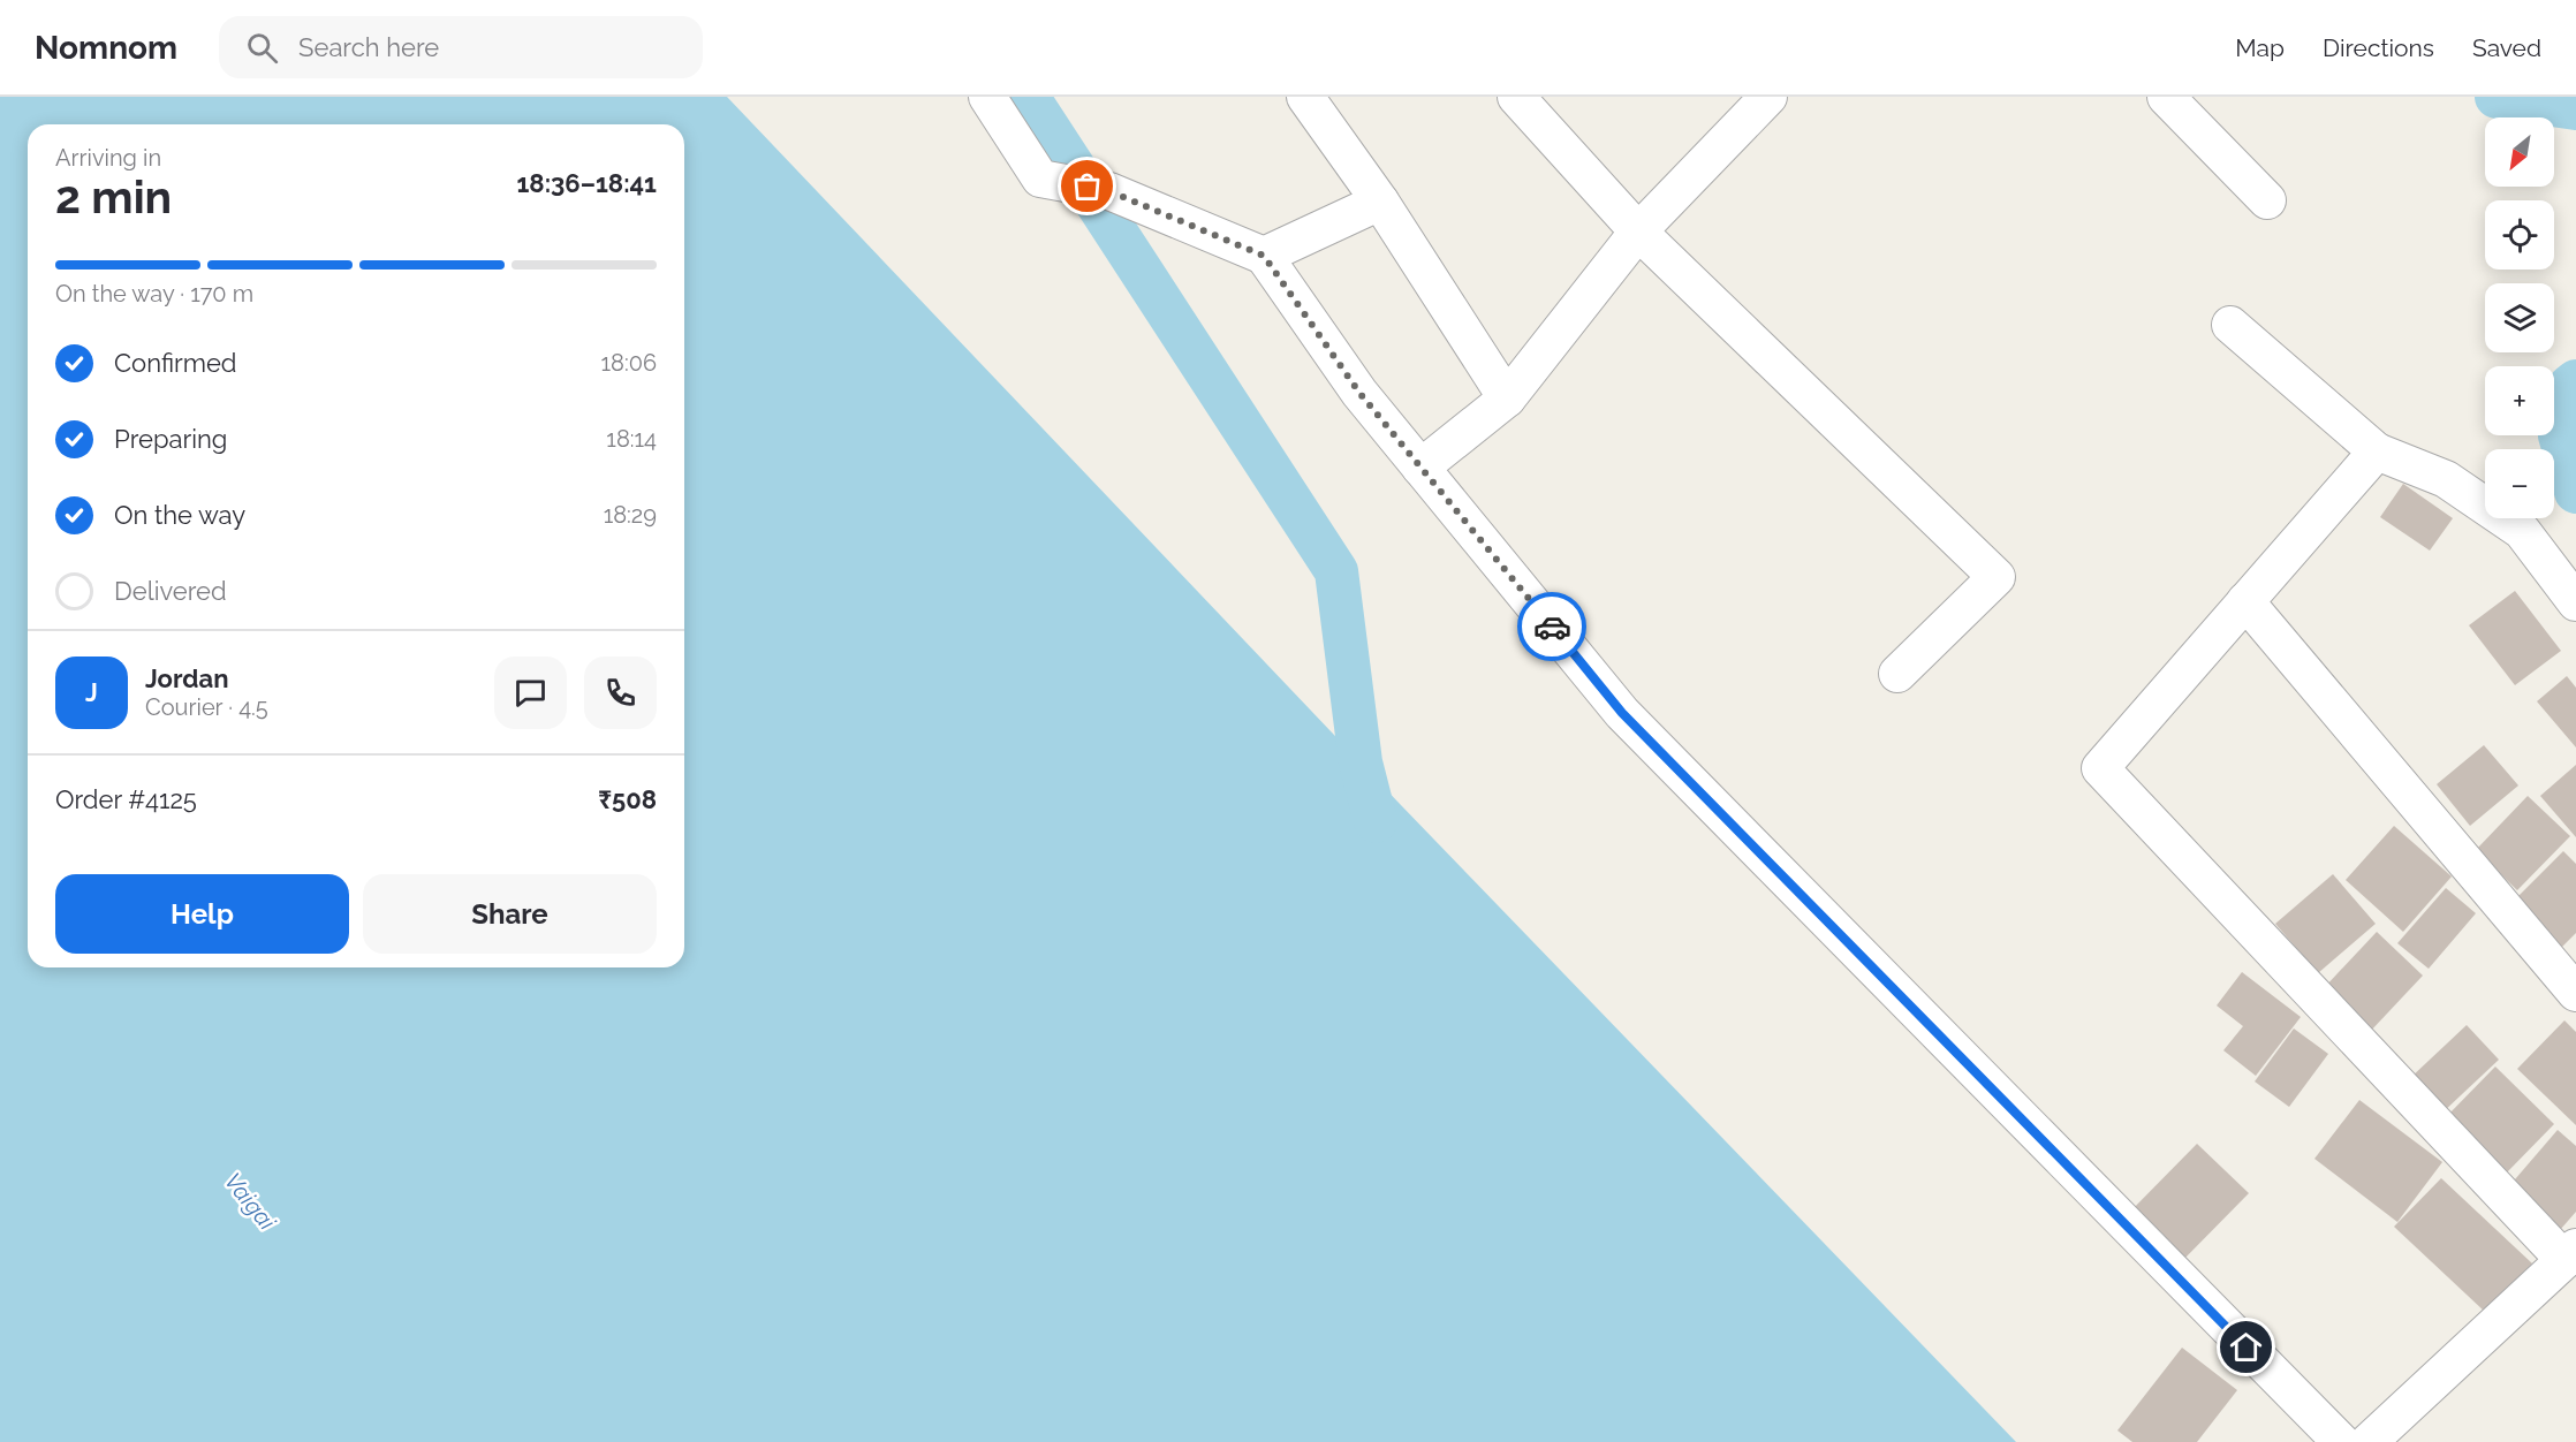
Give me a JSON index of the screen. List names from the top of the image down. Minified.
{"water":["Vaigai"],"north":"bottom left","page":{"header":"Nomnom","search":"Search here","nav":["Map","Directions","Saved"],"map_buttons":["+","−"],"heading":["2 min","Arriving in","18:36–18:41"],"panel":["Jordan","Courier · 4.5","Order #4125","₹508"],"bar":"On the way · 170 m","list":[["Confirmed","18:06"],["Preparing","18:14"],["On the way","18:29"],"Delivered"],"round":"J","buttons":["Help","Share"]}}
